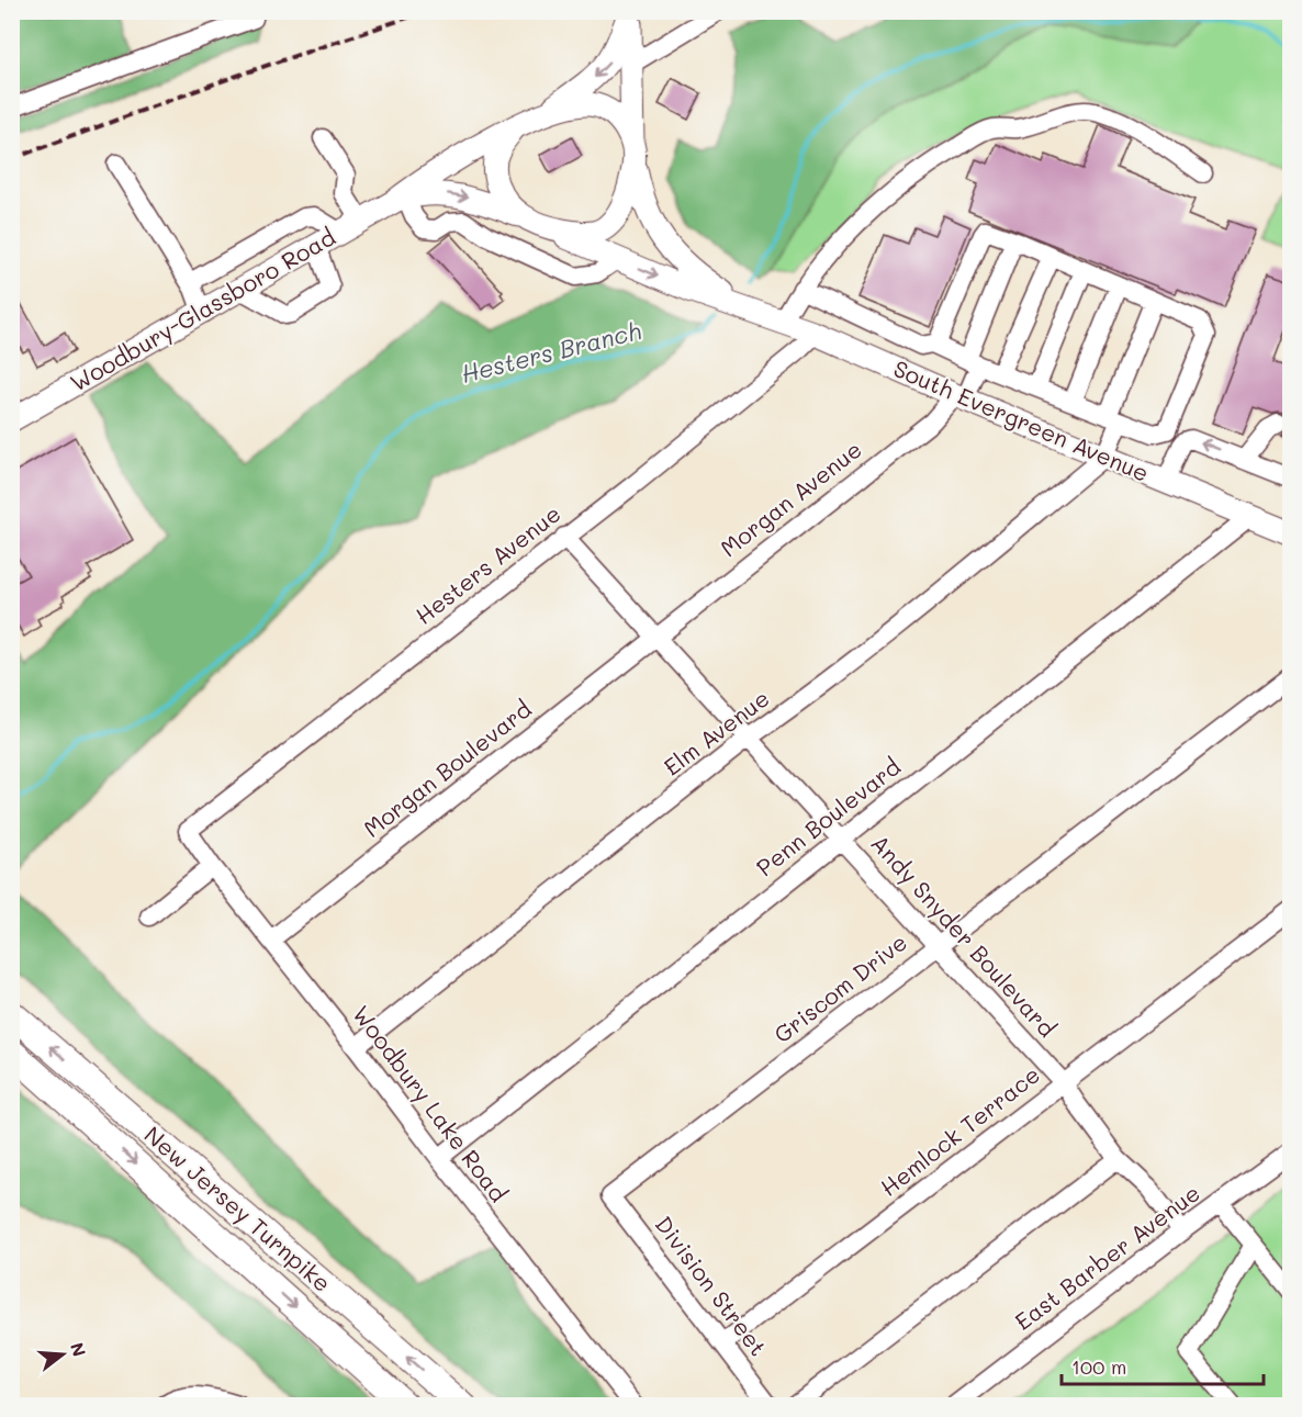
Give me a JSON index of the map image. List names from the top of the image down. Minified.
{"streets":{"highway":["New Jersey Turnpike"],"main road":["Woodbury-Glassboro Road","South Evergreen Avenue"],"street":["Morgan Avenue","Hesters Avenue","Elm Avenue","Morgan Boulevard","Penn Boulevard","Andy Snyder Boulevard","Griscom Drive","Woodbury Lake Road","Hemlock Terrace","East Barber Avenue","Division Street"]},"crossings":[["Woodbury-Glassboro Road","South Evergreen Avenue"],["South Evergreen Avenue","Morgan Avenue"],["South Evergreen Avenue","Hesters Avenue"],["South Evergreen Avenue","Elm Avenue"],["South Evergreen Avenue","Penn Boulevard"],["Morgan Avenue","Morgan Boulevard"],["Morgan Avenue","Andy Snyder Boulevard"],["Hesters Avenue","Andy Snyder Boulevard"],["Hesters Avenue","Woodbury Lake Road"],["Elm Avenue","Andy Snyder Boulevard"],["Elm Avenue","Woodbury Lake Road"],["Morgan Boulevard","Andy Snyder Boulevard"],["Morgan Boulevard","Woodbury Lake Road"],["Penn Boulevard","Andy Snyder Boulevard"],["Penn Boulevard","Woodbury Lake Road"],["Andy Snyder Boulevard","Griscom Drive"],["Andy Snyder Boulevard","Hemlock Terrace"],["Andy Snyder Boulevard","East Barber Avenue"],["Griscom Drive","Division Street"],["Hemlock Terrace","Division Street"]],"water":["Hesters Branch"],"scale_bar":"100 m","north":"right"}
